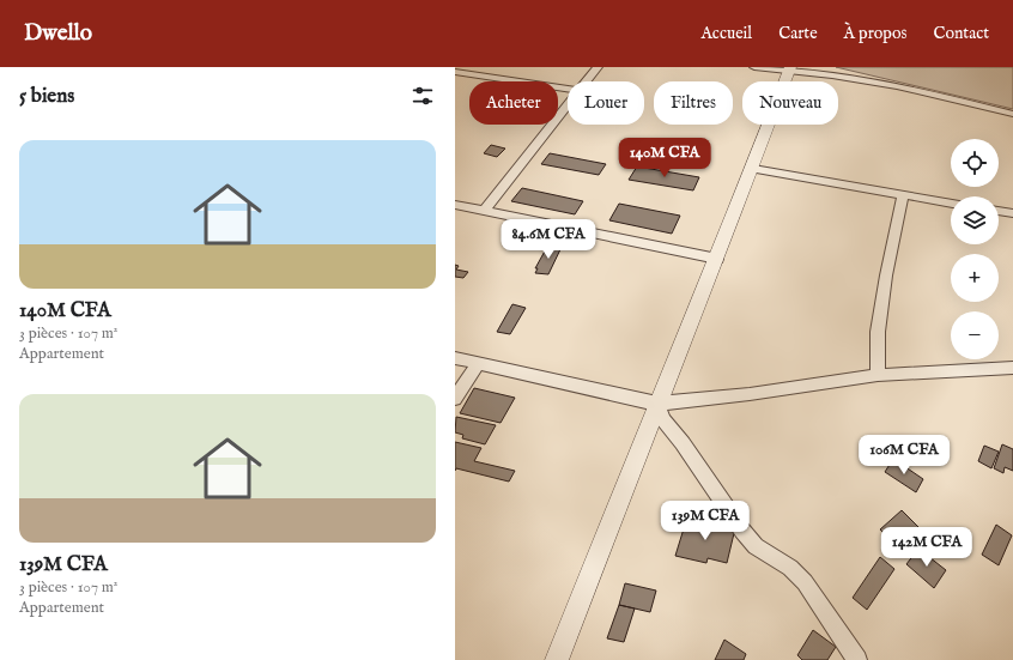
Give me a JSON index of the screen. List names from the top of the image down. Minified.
{"page":{"header":"Dwello","nav":["Accueil","Carte","À propos","Contact"],"heading":"5 biens","chip":["Acheter","Louer","Filtres","Nouveau"],"list":[{"name":"140M CFA","note":"3 pièces · 107 m² · Appartement"},{"name":"139M CFA","note":"3 pièces · 107 m² · Appartement"}],"price":["140M CFA","84.6M CFA","106M CFA","139M CFA","142M CFA"],"map_buttons":["+","−"]}}
